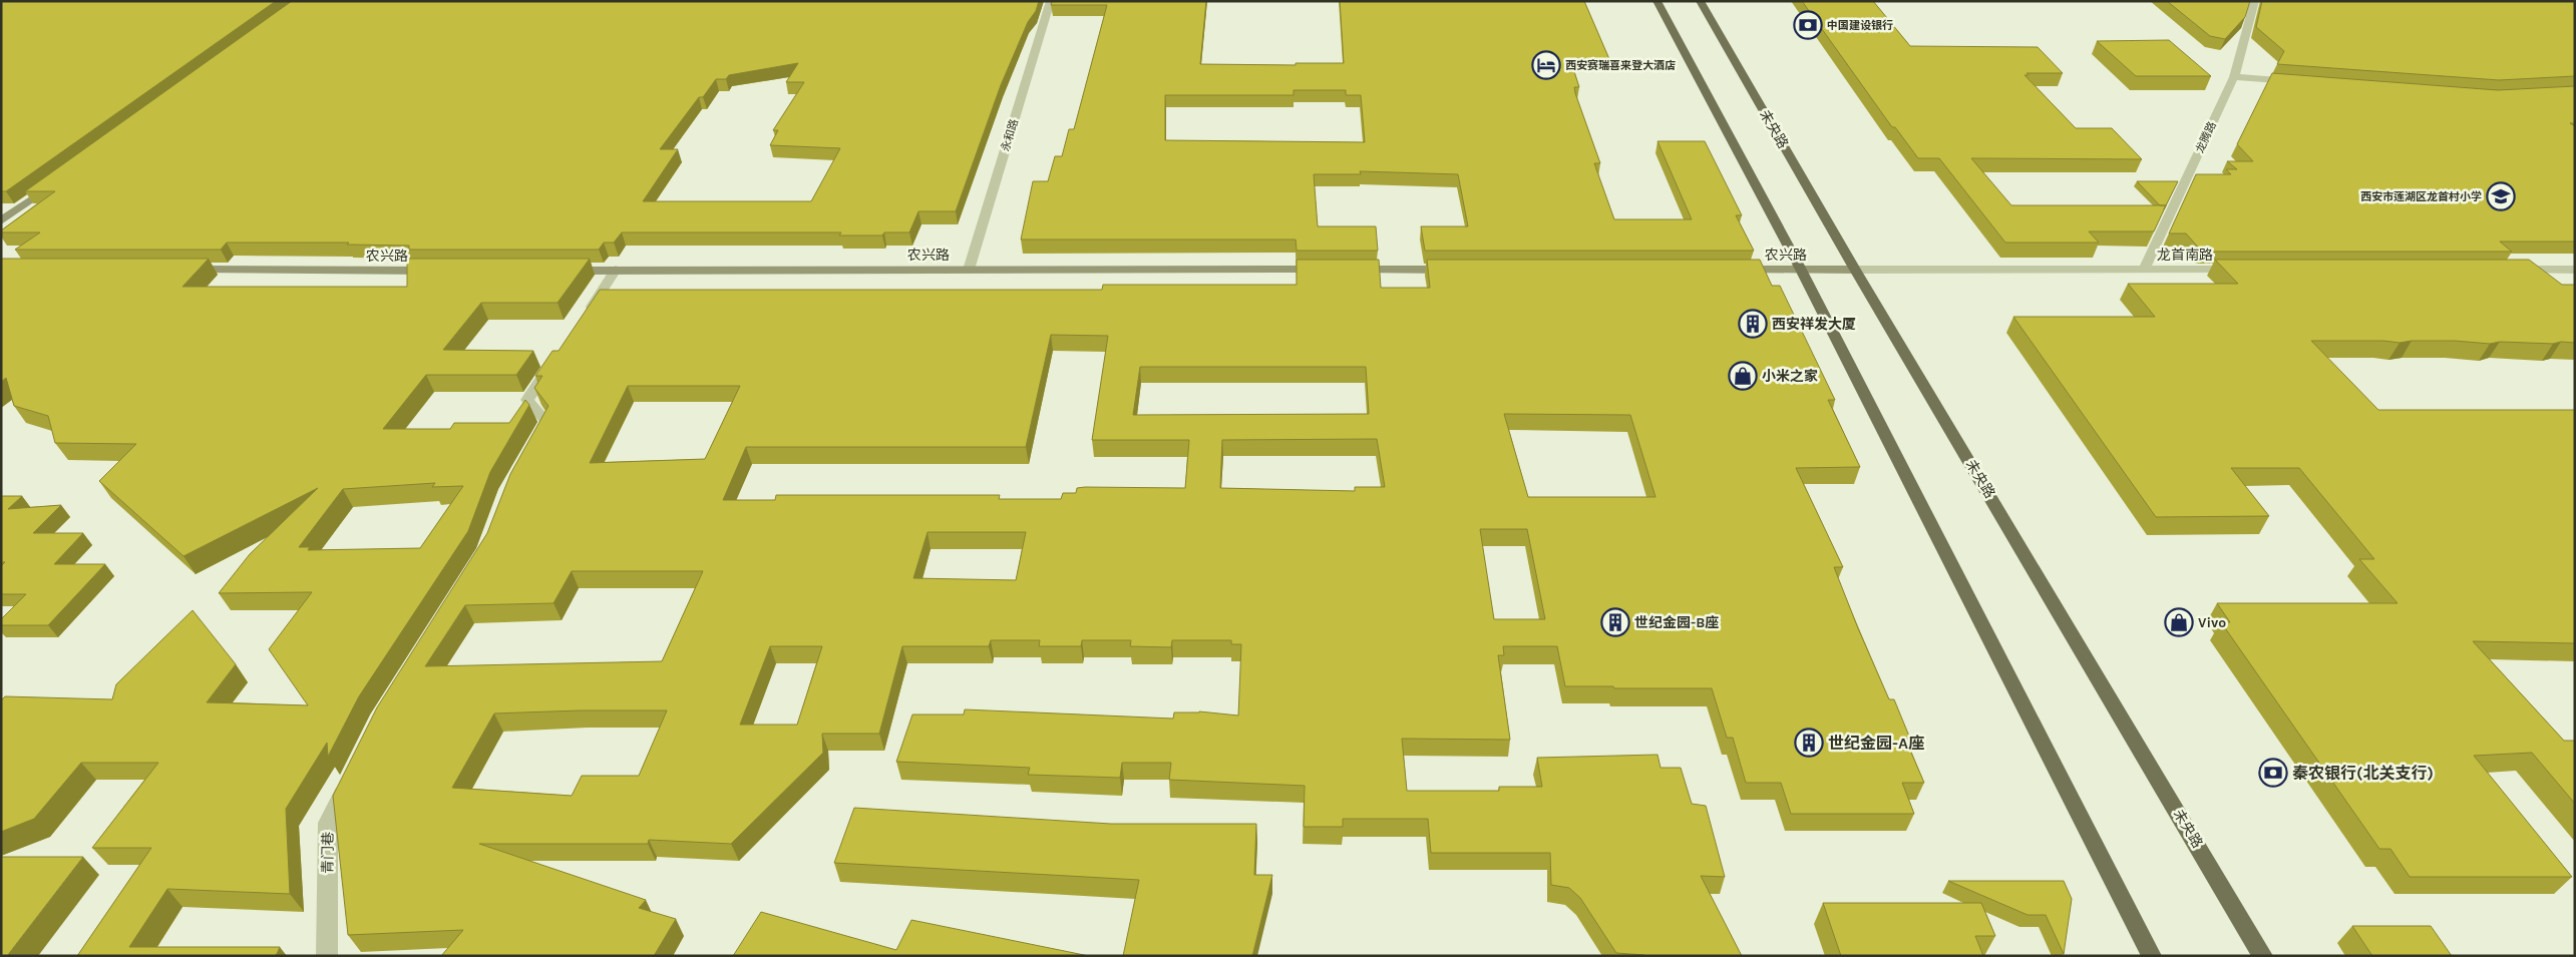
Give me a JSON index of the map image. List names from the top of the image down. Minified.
{"streets":{"main road":["未央路"],"street":["永和路","龙腾路","农兴路","龙首南路","青门巷"]},"crossings":[["未央路","农兴路"],["未央路","龙首南路"],["永和路","农兴路"],["龙腾路","龙首南路"],["农兴路","龙首南路"]],"places":{"bank":["中国建设银行","秦农银行(北关支行)"],"hotel":["西安赛瑞喜来登大酒店"],"school or university":["西安市莲湖区龙首村小学"],"building":["西安祥发大厦","世纪金园-B座","世纪金园-A座"],"shop":["小米之家","Vivo"]}}
